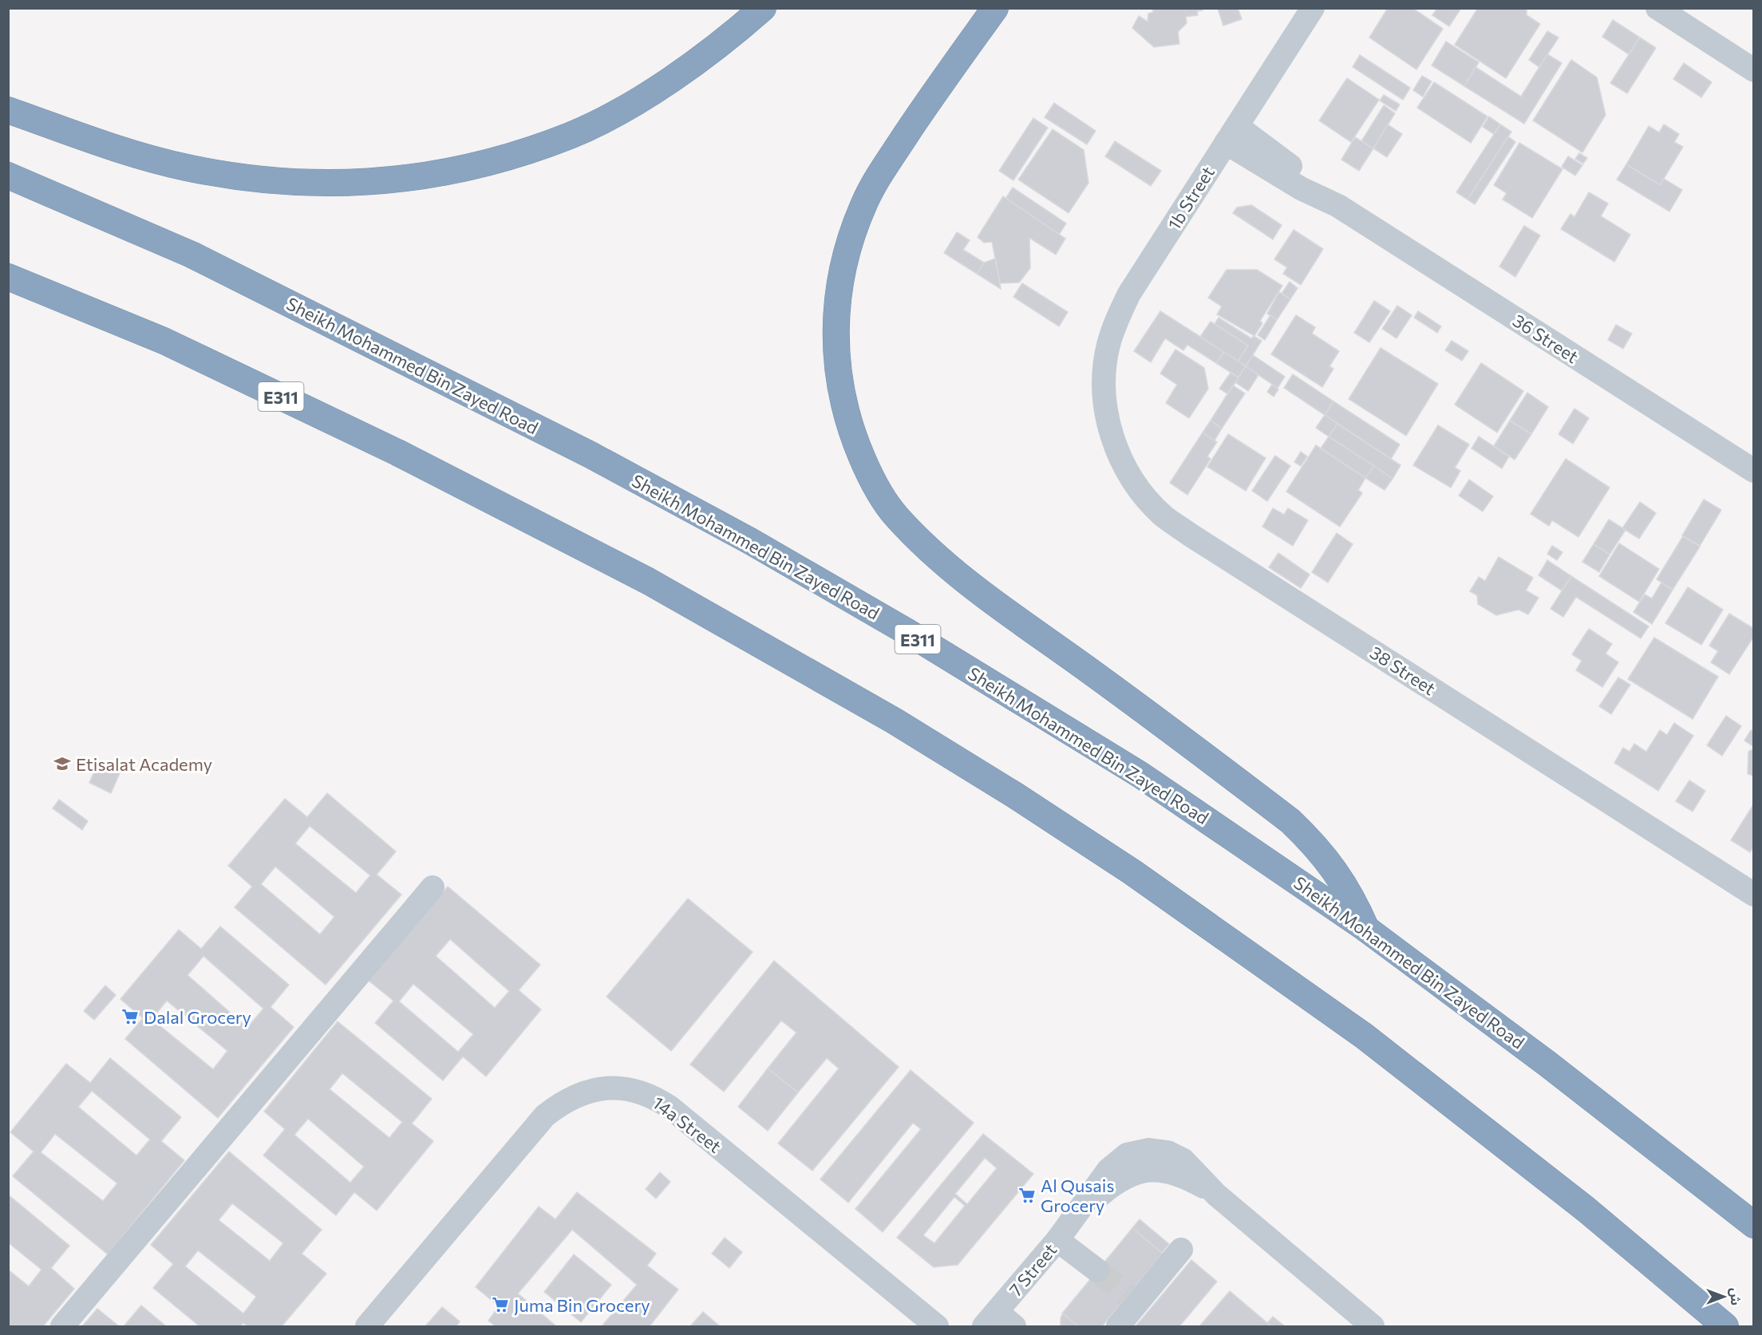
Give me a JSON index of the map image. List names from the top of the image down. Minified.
{"streets":{"highway":["Sheikh Mohammed Bin Zayed Road","E311"],"street":["1b Street","36 Street","38 Street","14a Street","7 Street"]},"crossings":[["1b Street","36 Street"],["1b Street","38 Street"]],"places":{"school or university":["Etisalat Academy"],"supermarket":["Dalal Grocery","Al Qusais Grocery","Juma Bin Grocery"]},"north":"right"}
